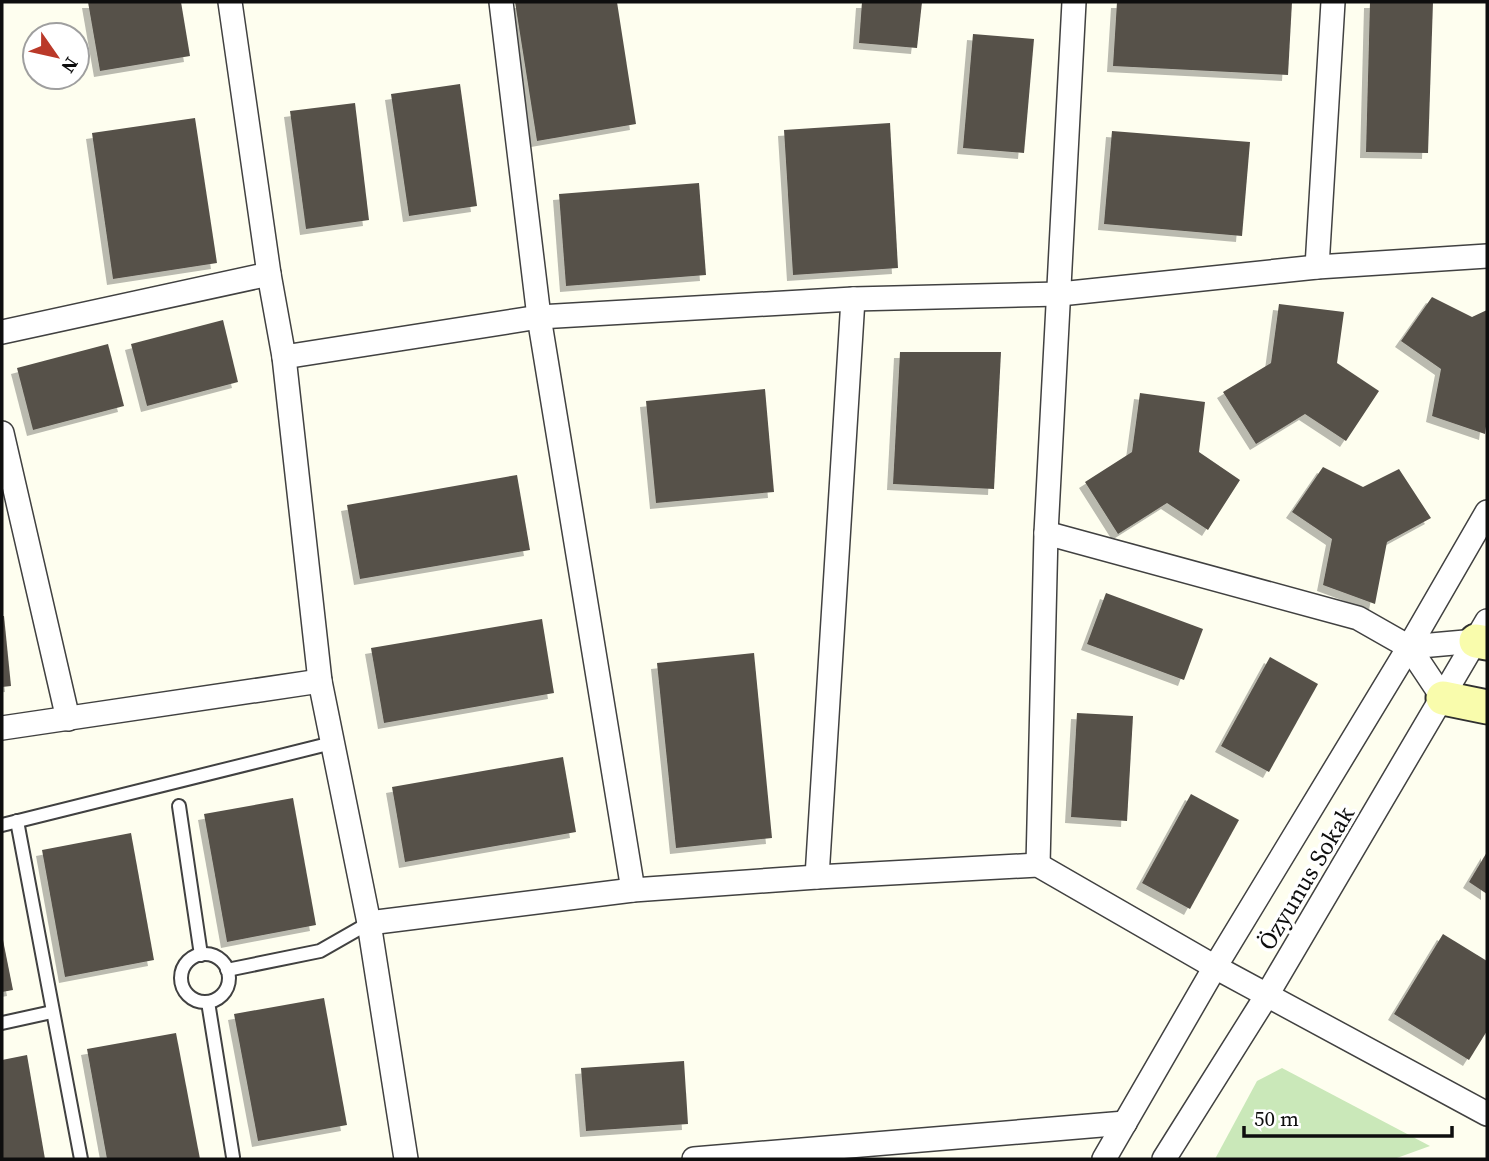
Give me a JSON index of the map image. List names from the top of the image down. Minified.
{"streets":{"street":["Özyunus Sokak"]},"scale_bar":"50 m","north":"bottom right"}
